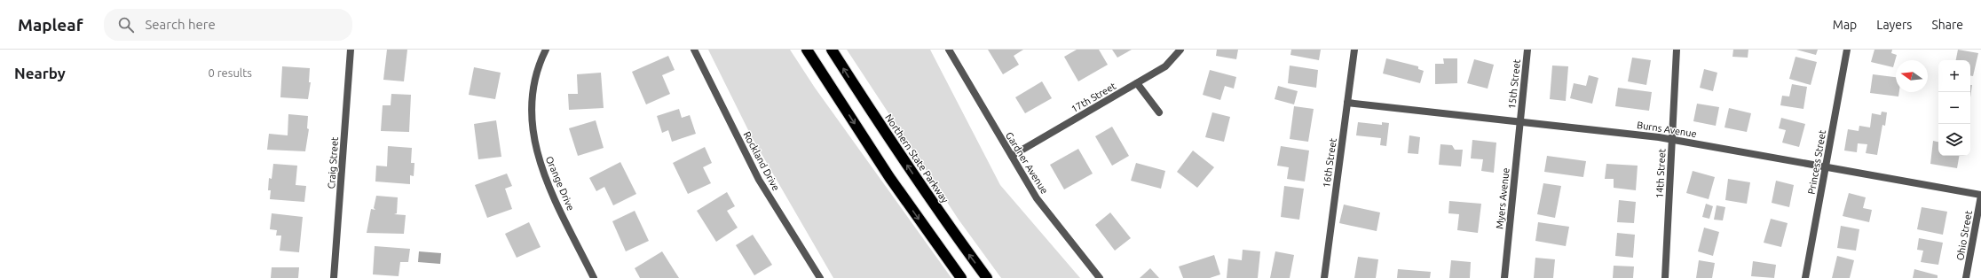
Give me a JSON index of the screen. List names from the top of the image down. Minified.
{"streets":{"highway":["Northern State Parkway"],"street":["15th Street","17th Street","Burns Avenue","Rockland Drive","Princess Street","Craig Street","Gardner Avenue","16th Street","14th Street","Orange Drive","Myers Avenue","Ohio Street"]},"crossings":[["15th Street","Burns Avenue"],["15th Street","Myers Avenue"],["17th Street","Gardner Avenue"],["Burns Avenue","Princess Street"],["Burns Avenue","16th Street"],["Burns Avenue","14th Street"],["Burns Avenue","Myers Avenue"],["Burns Avenue","Ohio Street"]],"north":"left","page":{"header":"Mapleaf","search":"Search here","nav":["Map","Layers","Share"],"heading":["Nearby","0 results"],"map_buttons":["+","−"]}}
